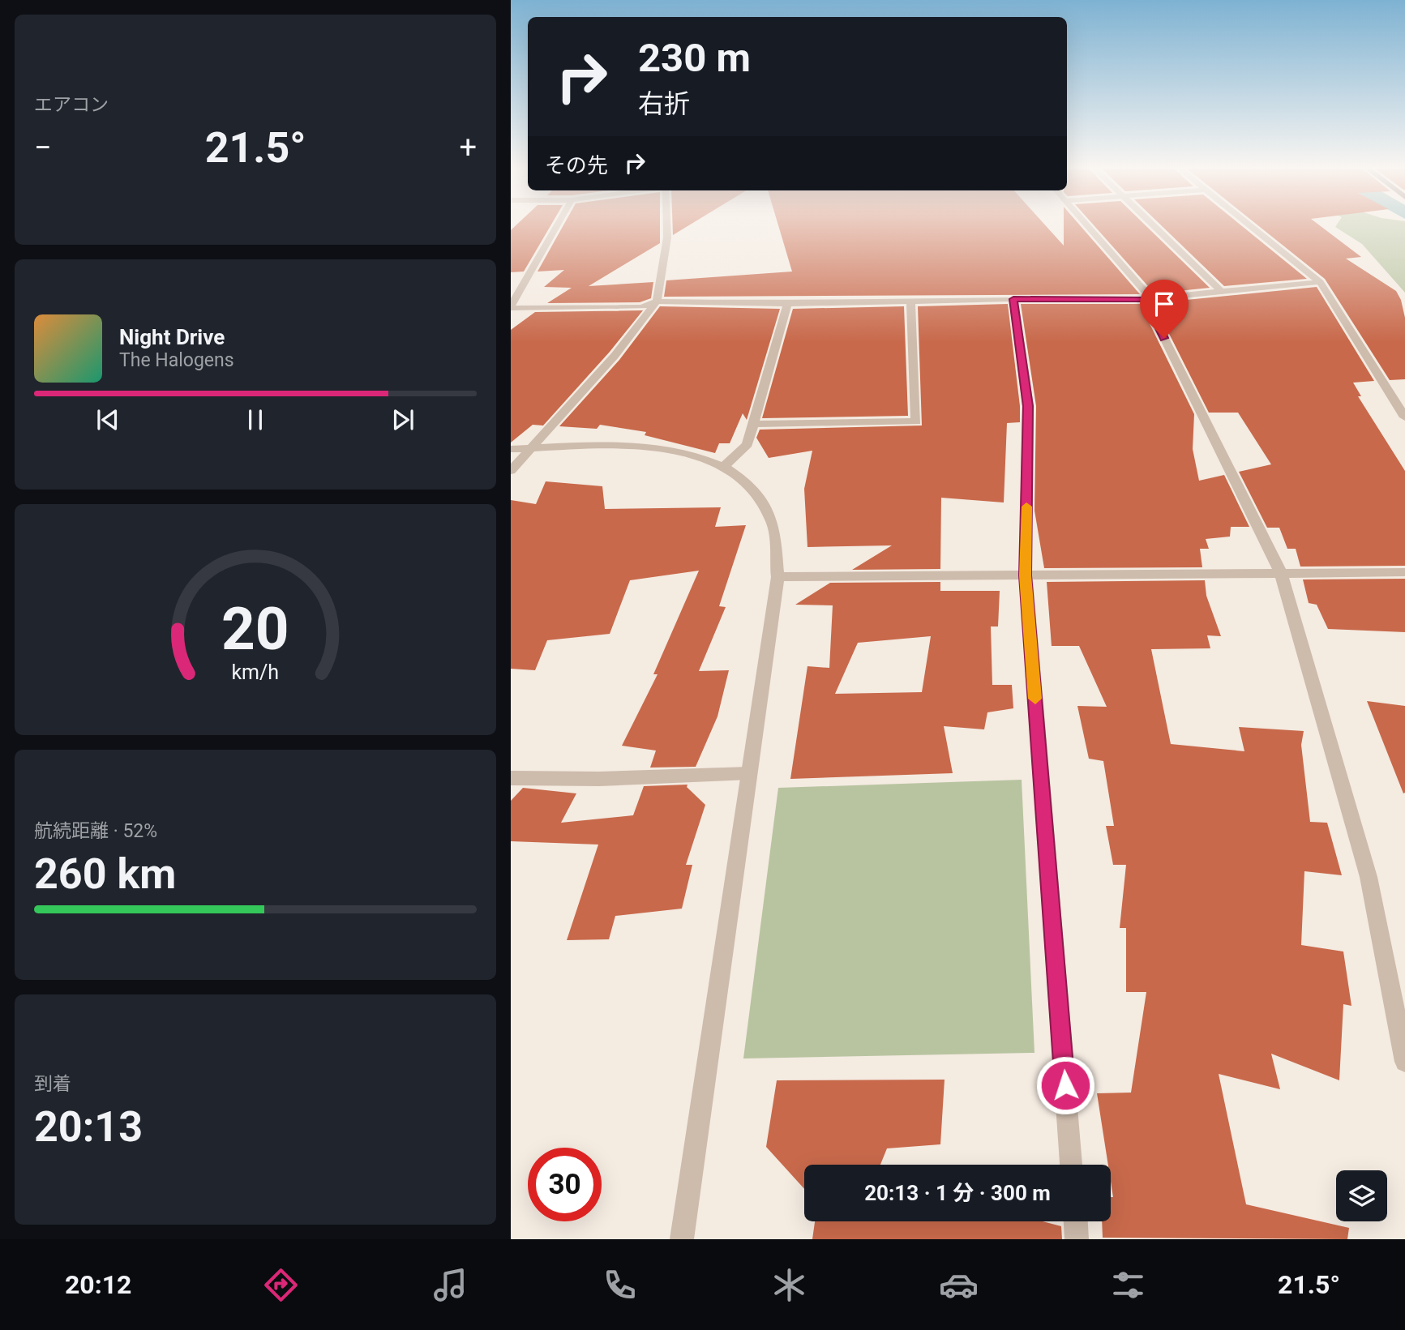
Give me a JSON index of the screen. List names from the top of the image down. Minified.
{"page":{"tile":["エアコン",["航続距離 · 52%","260 km"],["到着","20:13"]],"turn":["230 m","右折"],"heat":["−","21.5°","+"],"then":"その先","song":["Night Drive","The Halogens"],"limit":"30","trip":"20:13 · 1 分 · 300 m","tabs":["20:12","21.5°"],"gauge":["20","km/h"]}}
